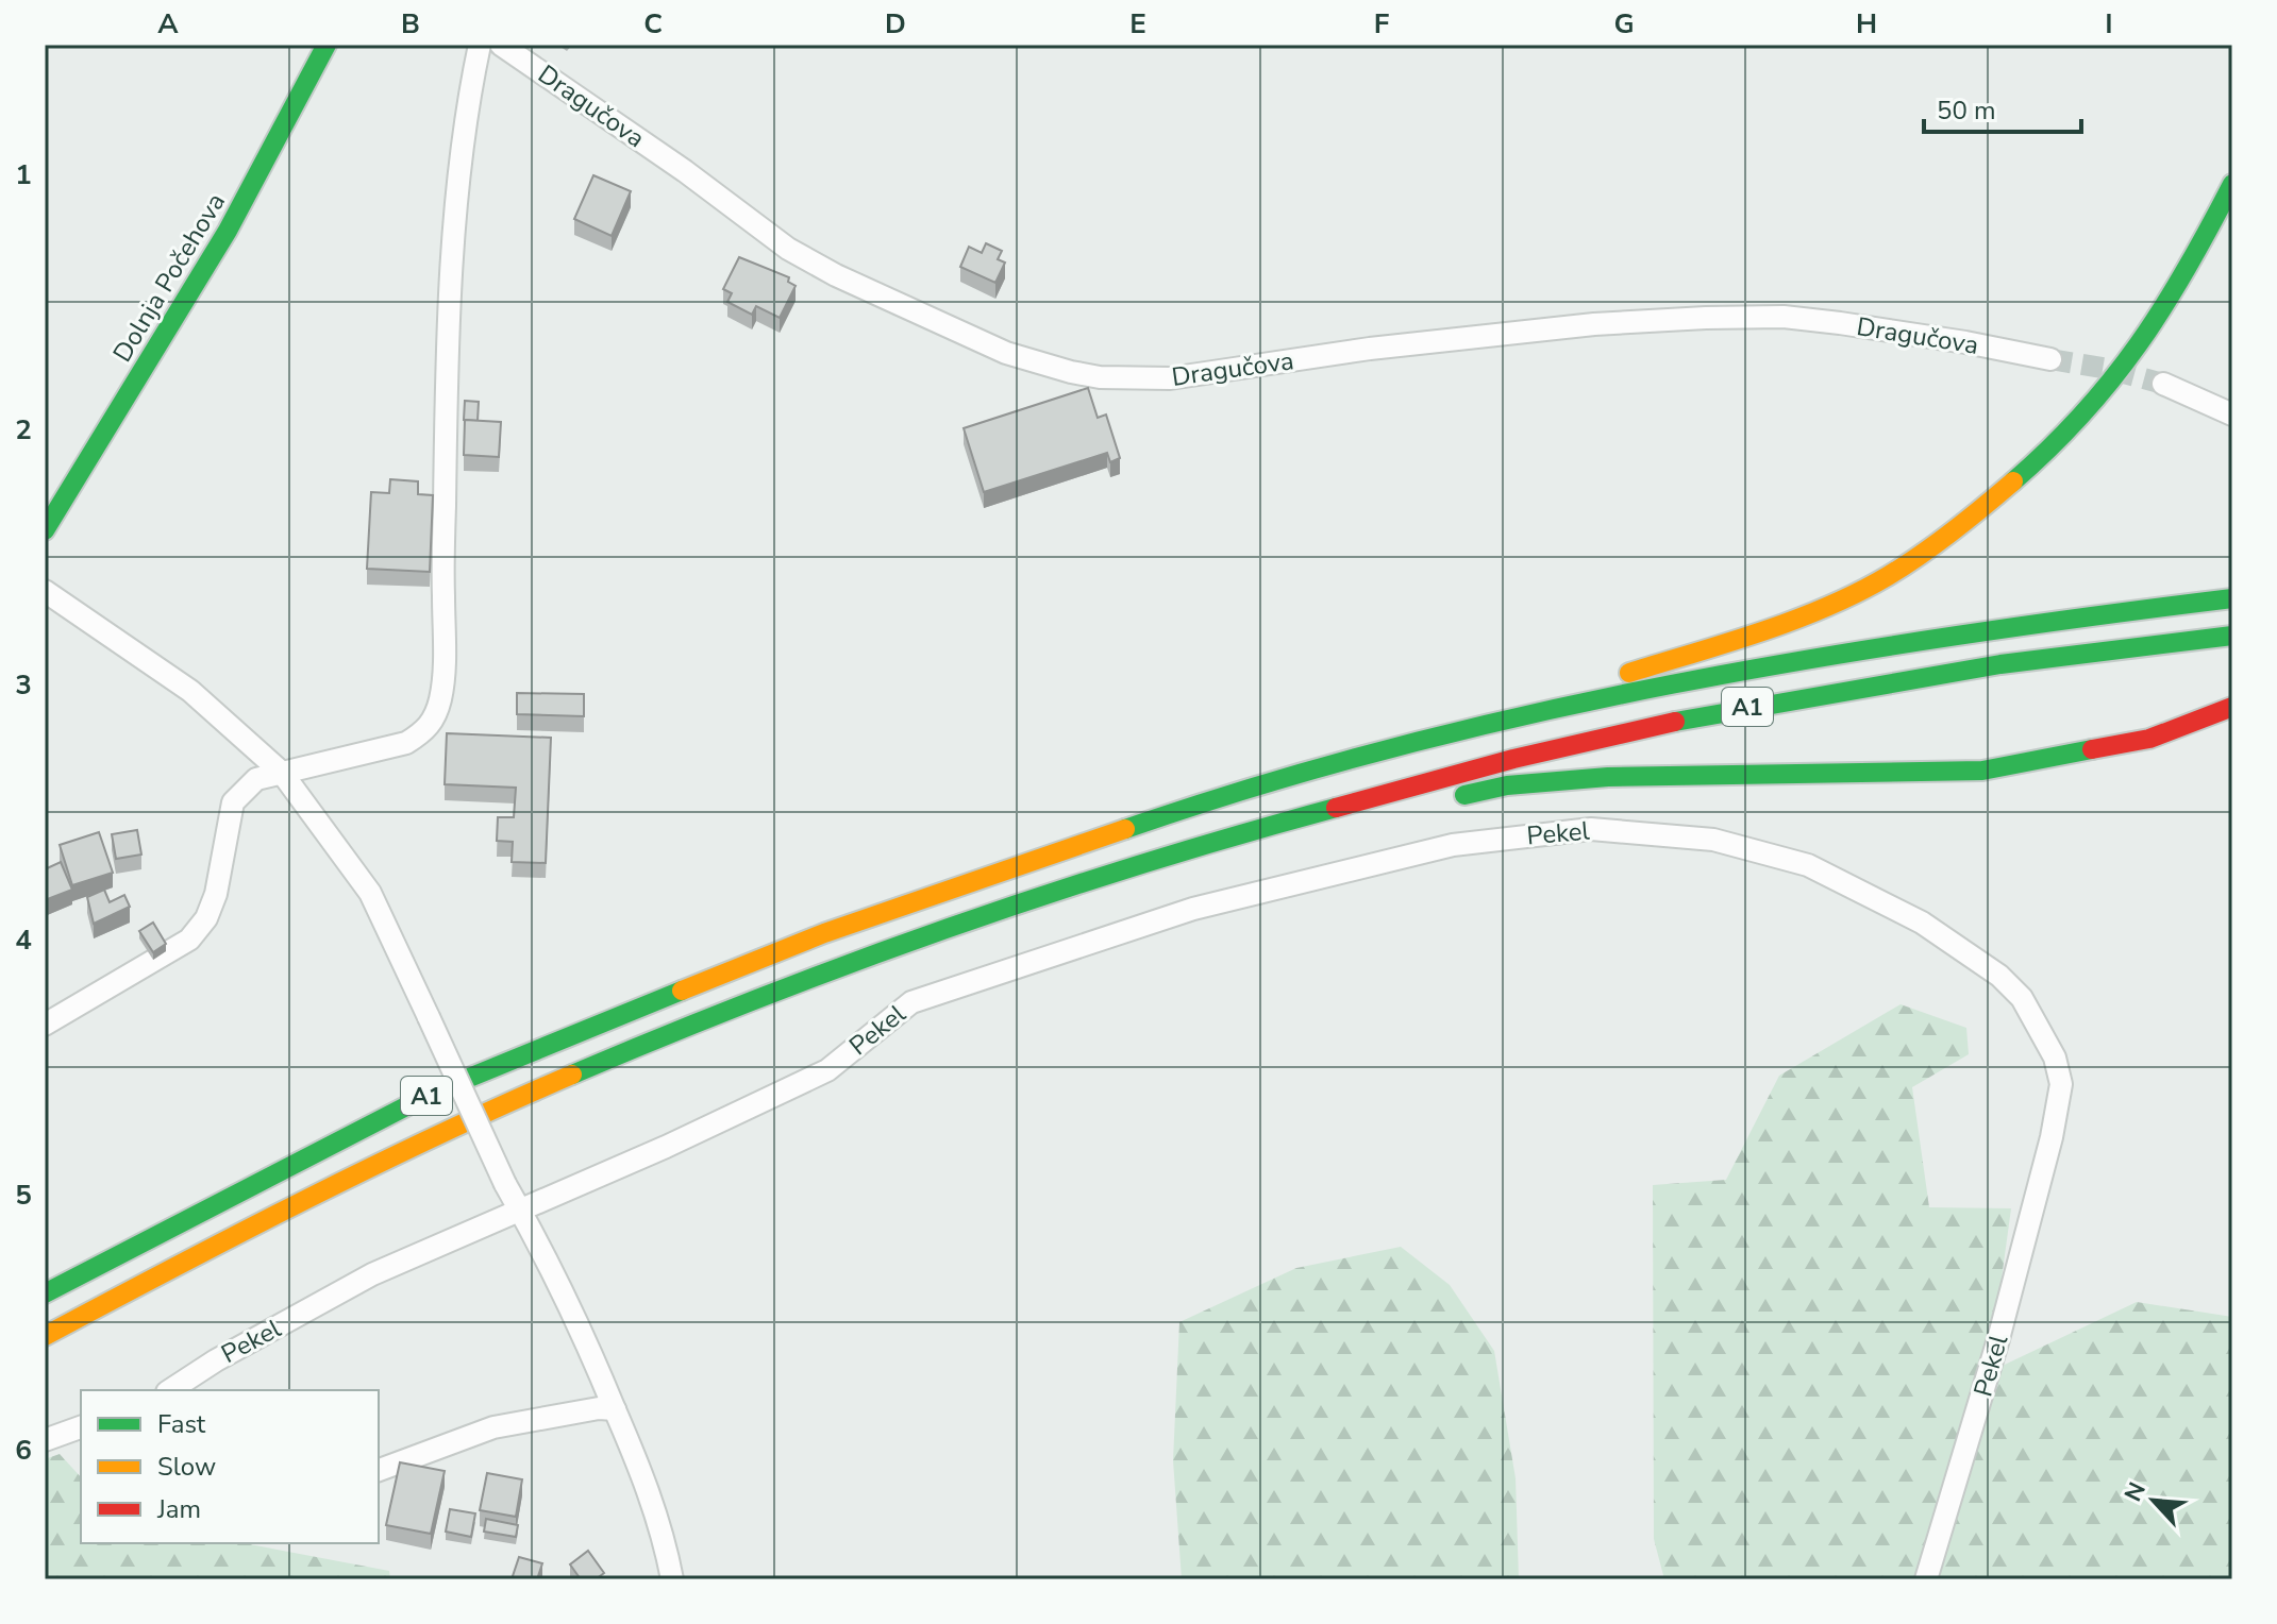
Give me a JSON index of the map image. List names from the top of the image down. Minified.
{"streets":{"main road":["Dolnja Počehova","A1"],"street":["Dragučova","Pekel"]},"legend":["Fast","Slow","Jam"],"scale_bar":"50 m","north":"top left","grid":{"columns":["A","B","C","D","E","F","G","H","I"],"rows":["1","2","3","4","5","6"]}}
